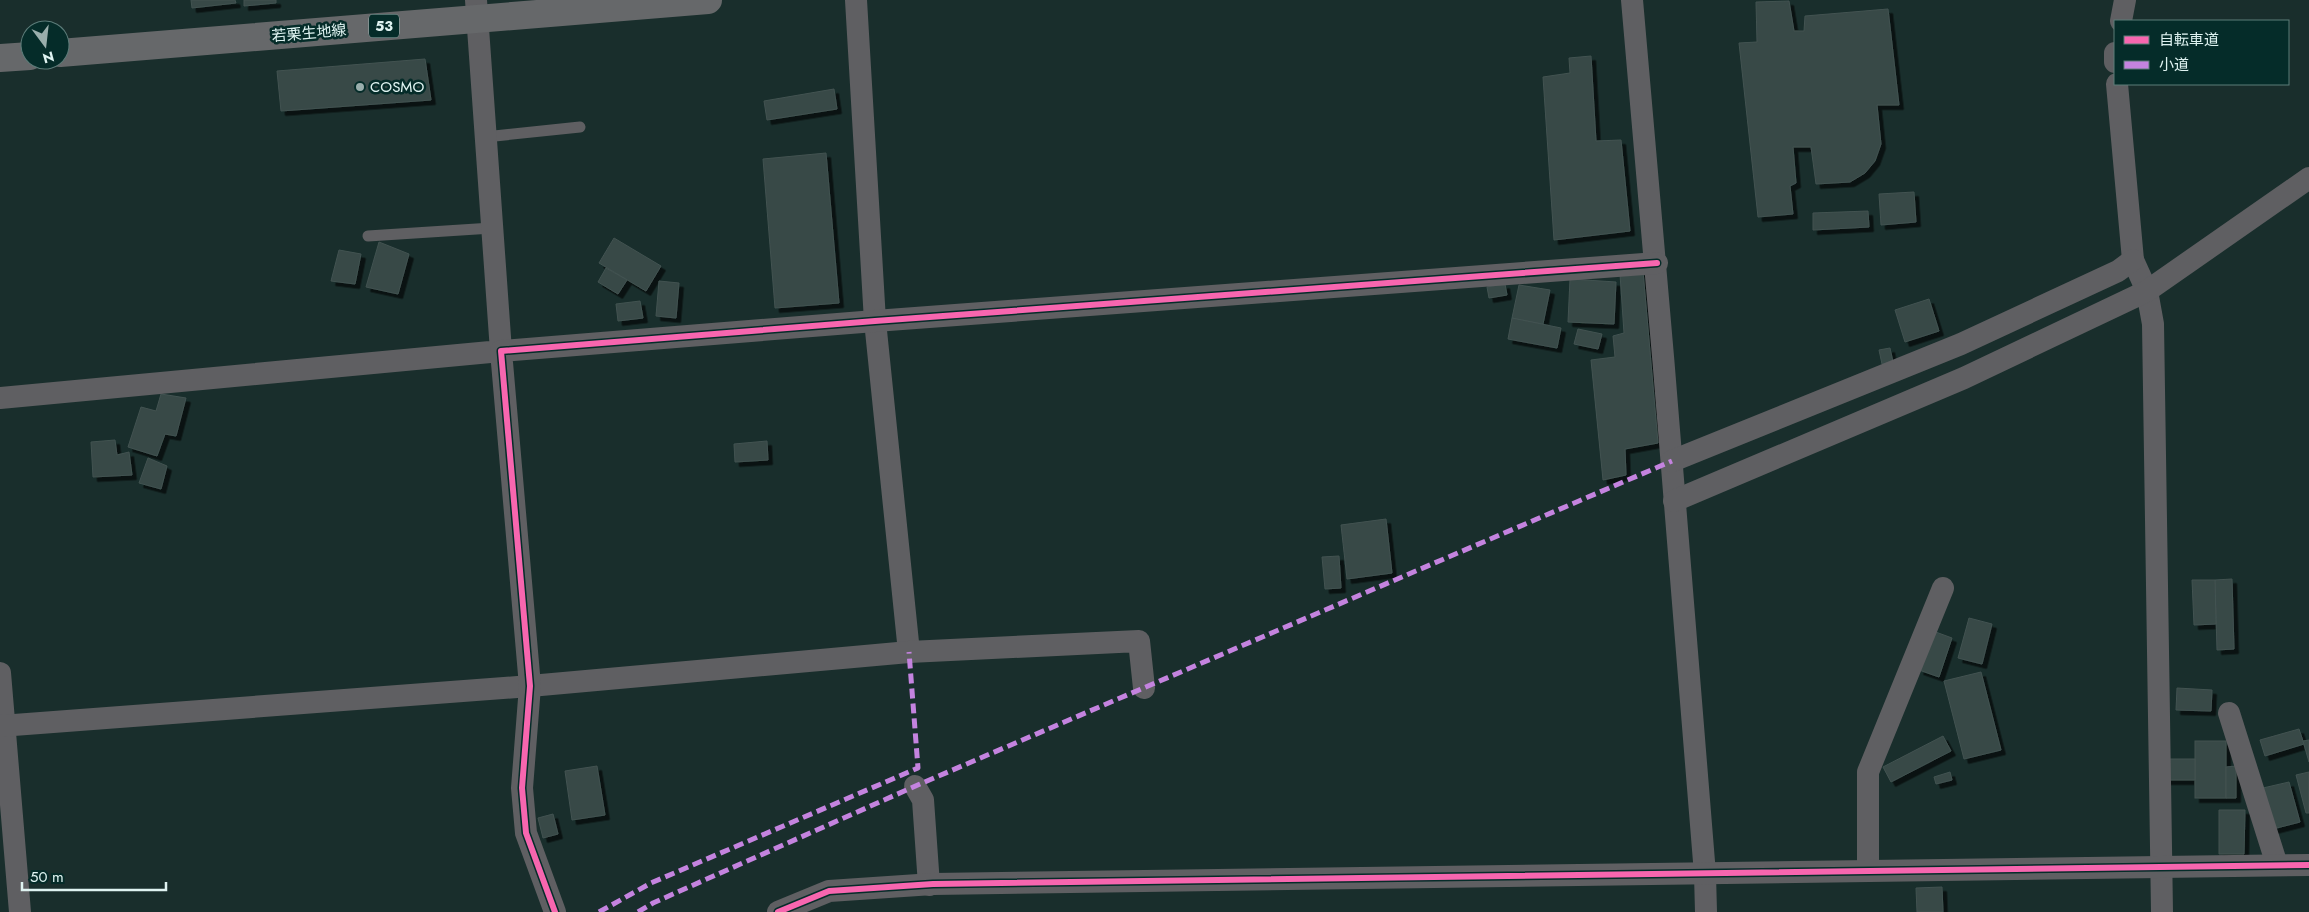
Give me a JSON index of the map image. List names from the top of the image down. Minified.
{"streets":{"main road":["53","若栗生地線"]},"places":["COSMO"],"legend":["自転車道","小道"],"scale_bar":"50 m","north":"bottom"}
